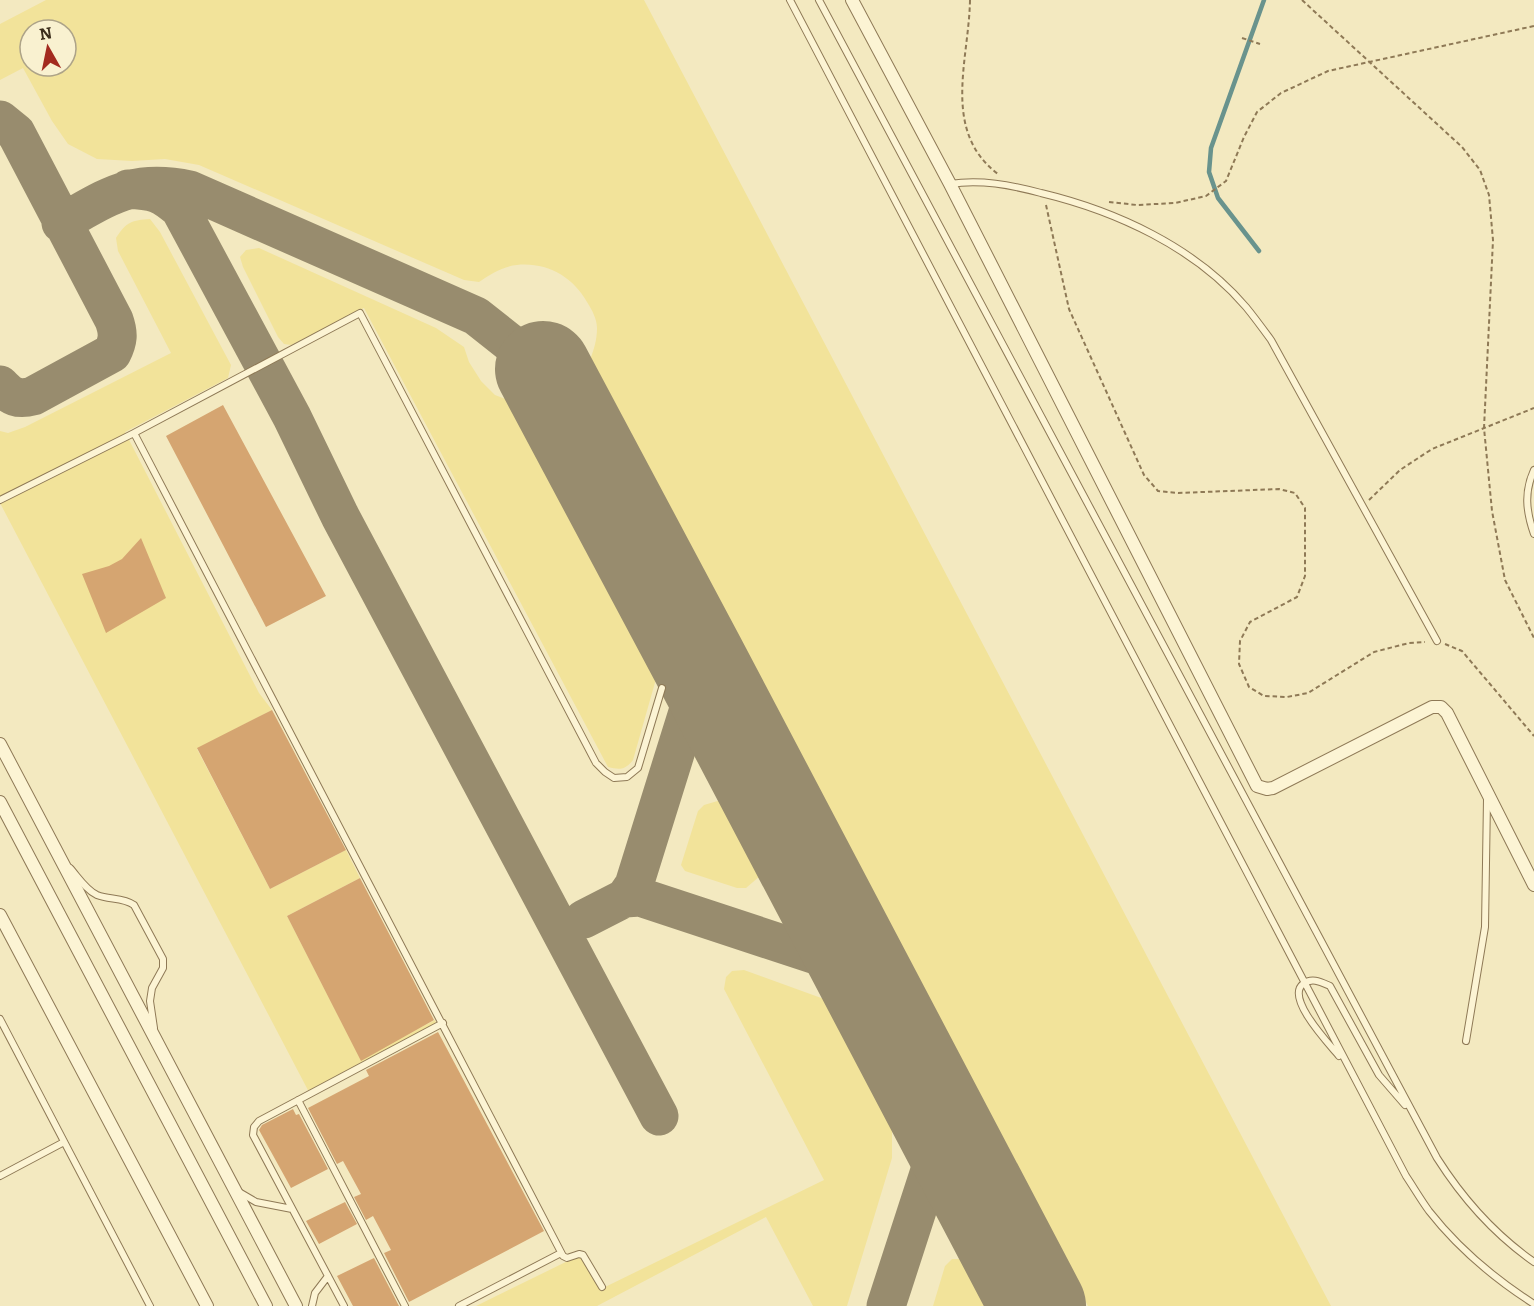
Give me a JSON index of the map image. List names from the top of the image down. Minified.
{"north":"top"}
